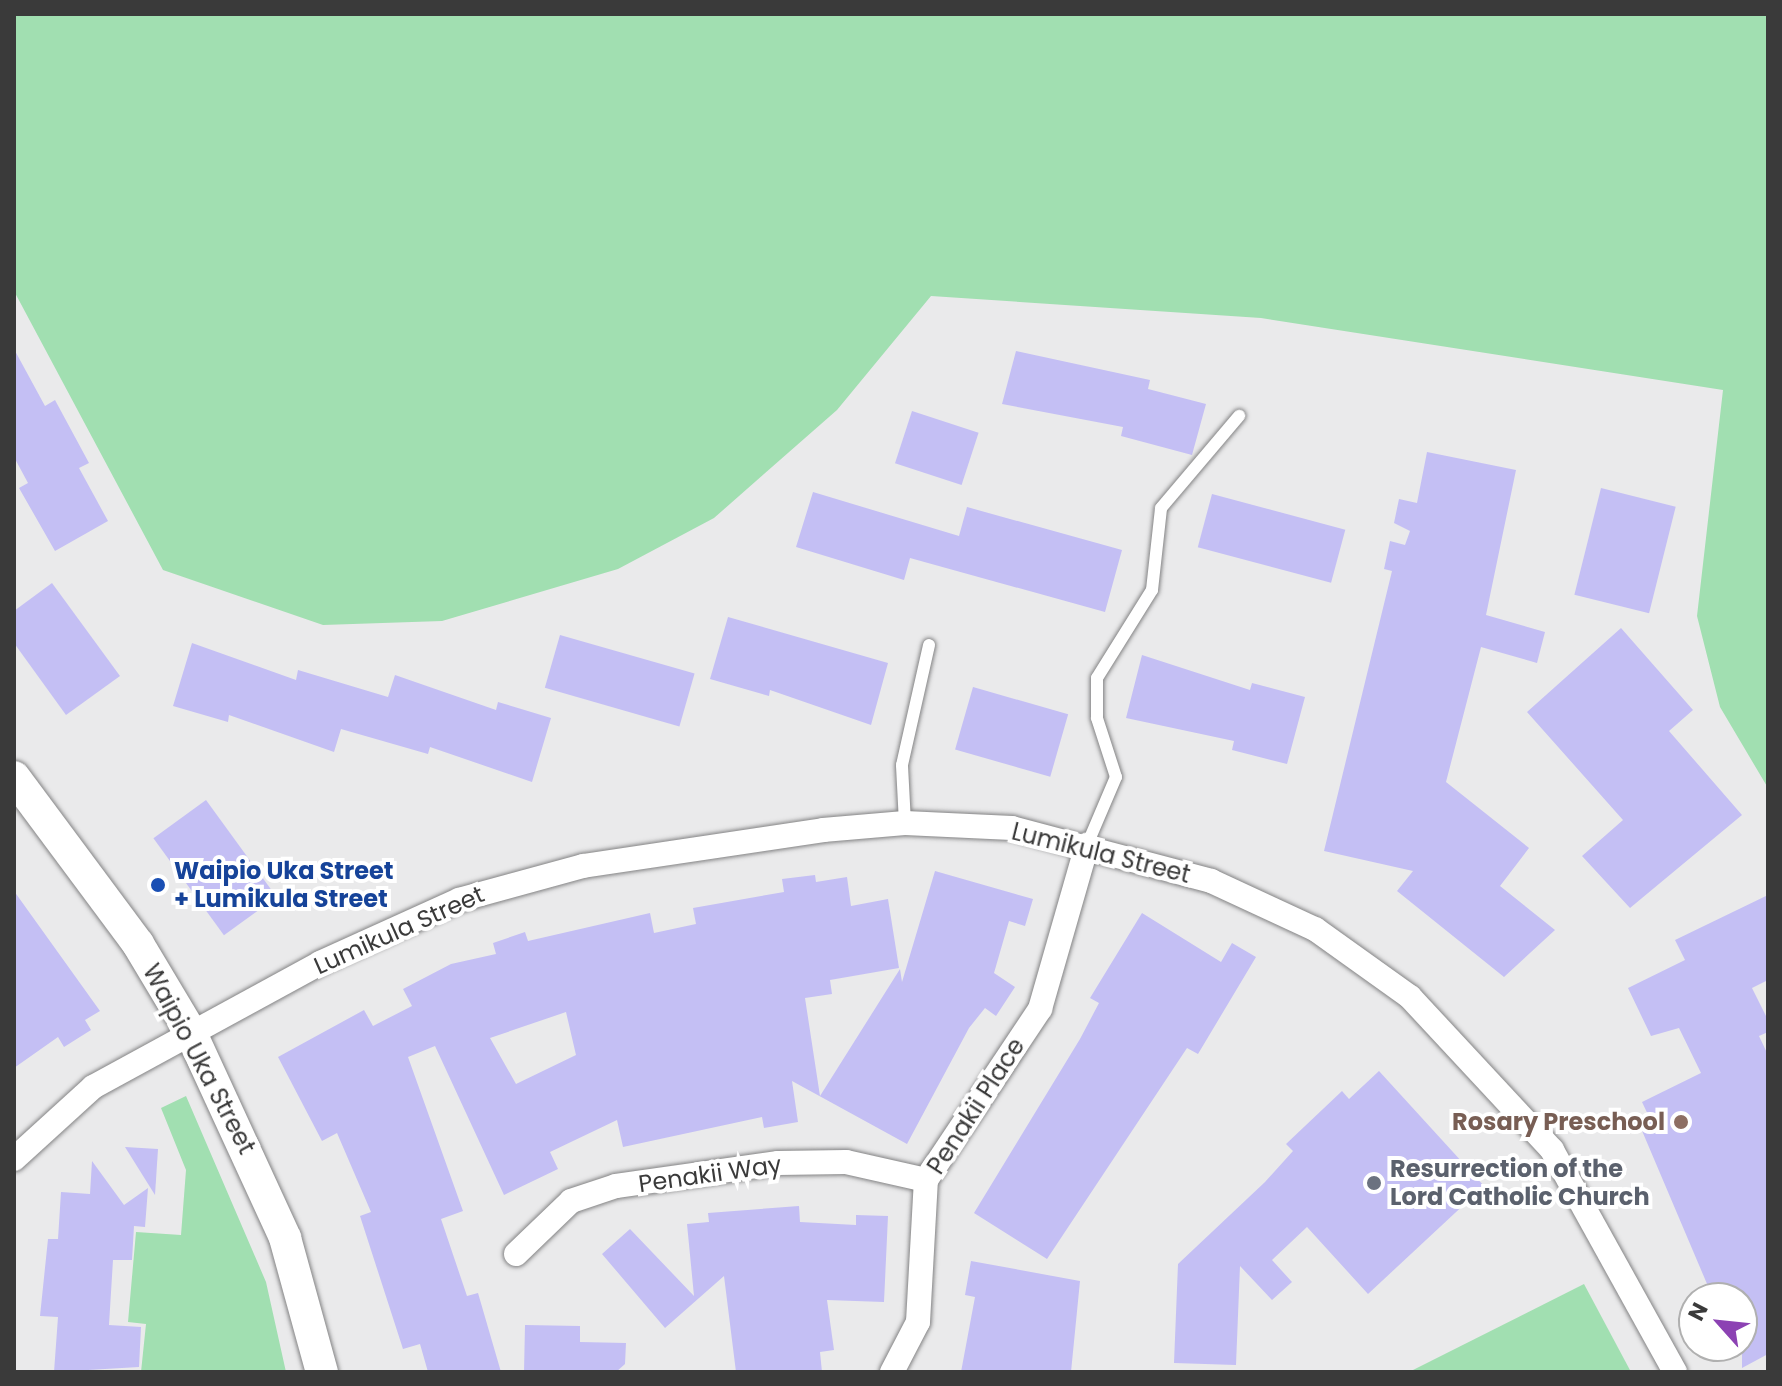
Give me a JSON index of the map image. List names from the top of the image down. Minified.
{"streets":{"street":["Lumikula Street","Waipio Uka Street","Penakii Place","Penakii Way"]},"crossings":[["Lumikula Street","Waipio Uka Street"],["Lumikula Street","Penakii Place"],["Penakii Place","Penakii Way"]],"places":["Waipio Uka Street + Lumikula Street","Rosary Preschool","Resurrection of the Lord Catholic Church"],"north":"top left"}
